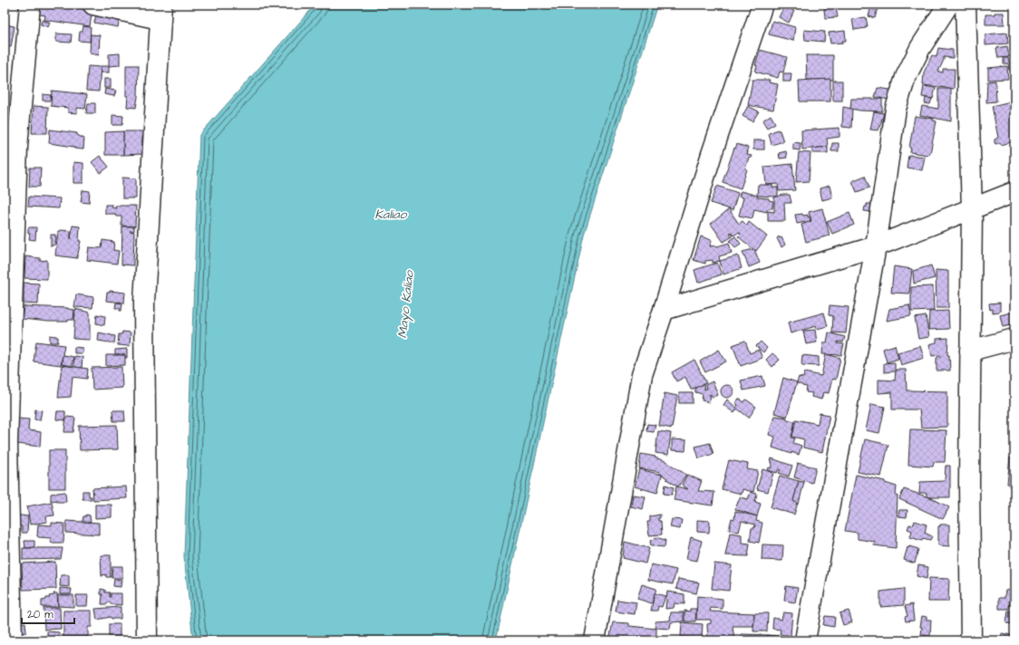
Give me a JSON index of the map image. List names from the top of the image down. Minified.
{"water":["Kaliao","Mayo Kaliao"],"scale_bar":"20 m"}
